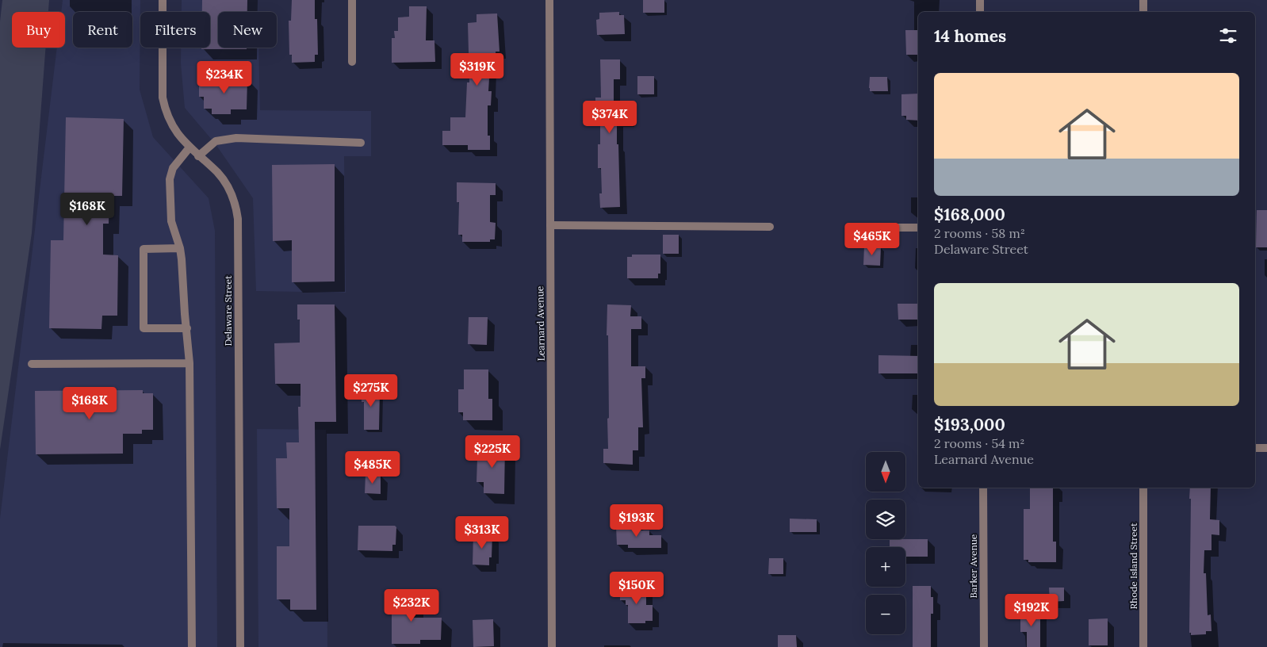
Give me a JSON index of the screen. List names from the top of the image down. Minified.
{"streets":{"street":["Delaware Street","Learnard Avenue","Barker Avenue","Rhode Island Street"]},"north":"bottom","page":{"chip":["Buy","Rent","Filters","New"],"heading":"14 homes","price":["$319K","$234K","$374K","$168K","$465K","$275K","$168K","$225K","$485K","$193K","$313K","$150K","$232K","$192K"],"list":[{"name":"$168,000","note":"2 rooms · 58 m² · Delaware Street"},{"name":"$193,000","note":"2 rooms · 54 m² · Learnard Avenue"}],"map_buttons":["+","−"]}}
